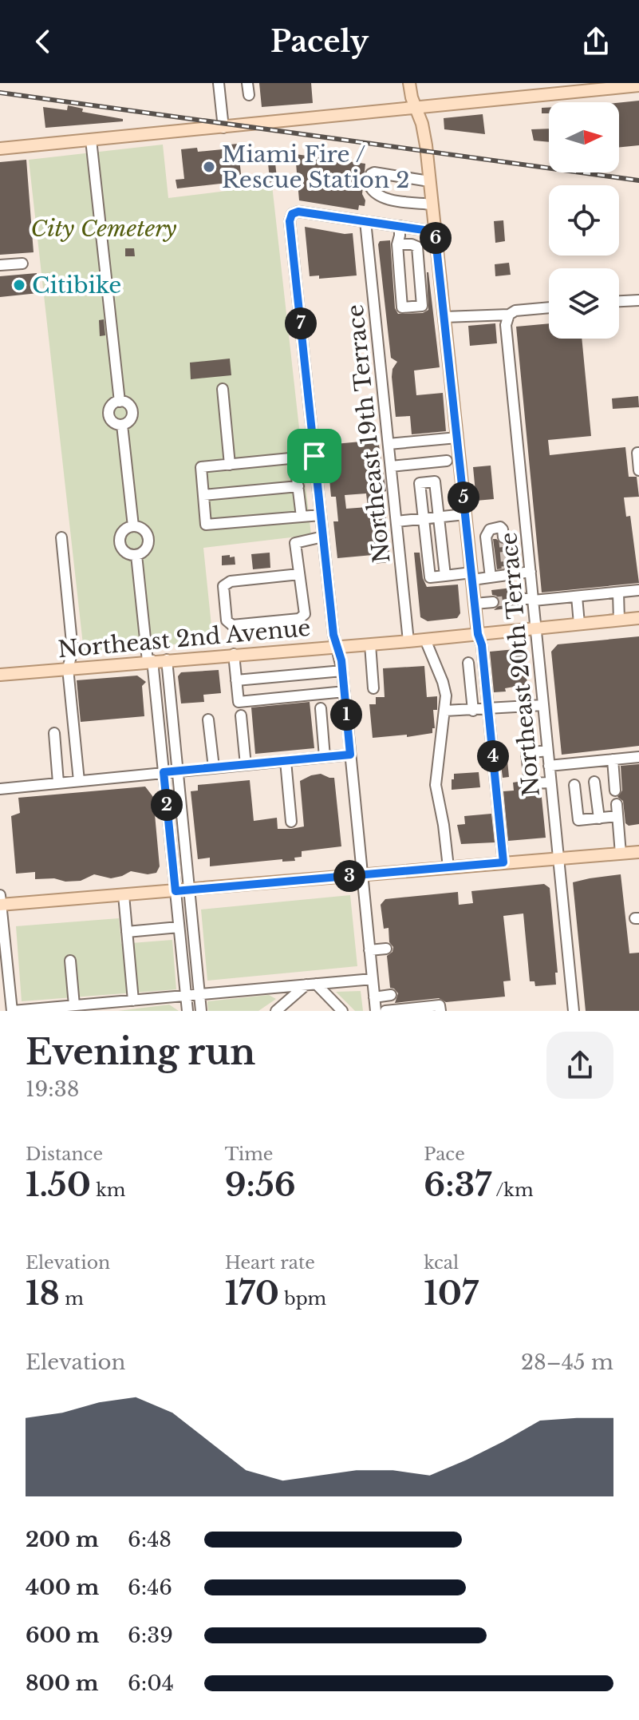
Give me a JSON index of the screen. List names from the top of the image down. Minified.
{"streets":{"main road":["Northeast 2nd Avenue"],"street":["Northeast 19th Terrace","Northeast 20th Terrace"]},"crossings":[["Northeast 19th Terrace","Northeast 2nd Avenue"],["Northeast 2nd Avenue","Northeast 20th Terrace"]],"parks":["City Cemetery"],"places":["Miami Fire / Rescue Station 2","Citibike"],"north":"right","page":{"header":"Pacely","pins":["6","7","5","1","4","2","3"],"heading":["Evening run","19:38"],"stats":[["Distance","1.50 km"],["Time","9:56"],["Pace","6:37 /km"],["Elevation","18 m"],["Heart rate","170 bpm"],["kcal","107"]],"chart":["Elevation","28–45 m"],"list":[{"name":"200 m","note":"6:48"},{"name":"400 m","note":"6:46"},{"name":"600 m","note":"6:39"},{"name":"800 m","note":"6:04"}]}}
